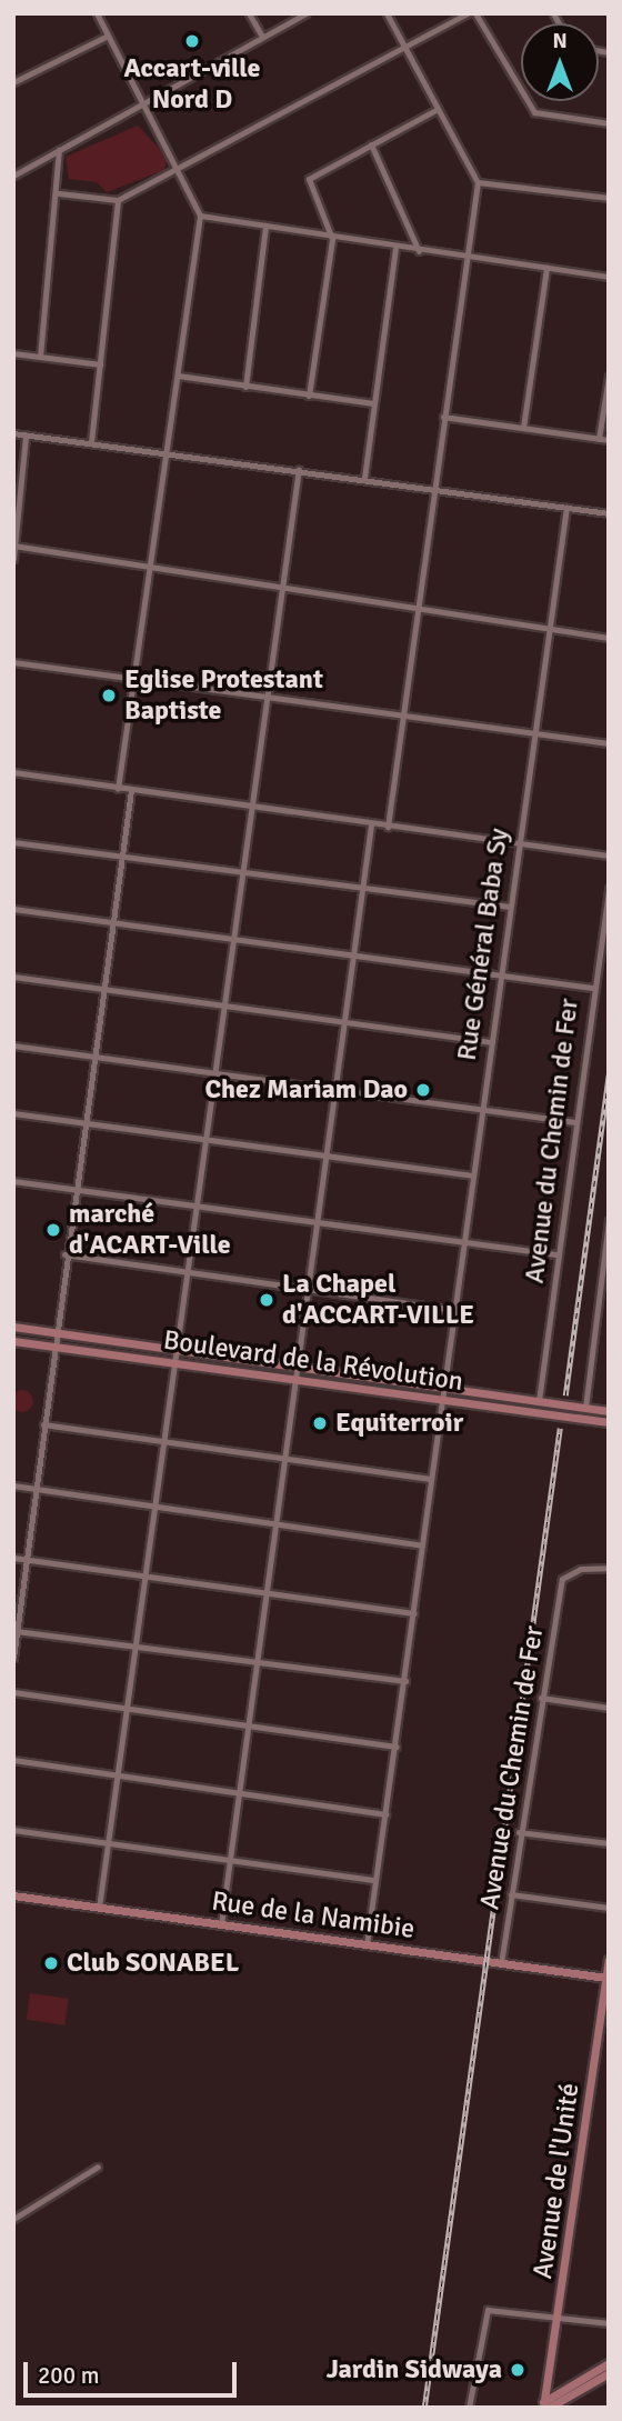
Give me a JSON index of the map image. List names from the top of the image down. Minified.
{"streets":{"main road":["Boulevard de la Révolution","Rue de la Namibie","Avenue de l'Unité"],"street":["Rue Général Baba Sy","Avenue du Chemin de Fer"]},"crossings":[["Rue Général Baba Sy","Boulevard de la Révolution"],["Rue Général Baba Sy","Rue de la Namibie"],["Avenue du Chemin de Fer","Boulevard de la Révolution"],["Avenue du Chemin de Fer","Rue de la Namibie"],["Rue de la Namibie","Avenue de l'Unité"]],"places":["Accart-ville Nord D","Eglise Protestant Baptiste","Chez Mariam Dao","marché d'ACART-Ville","La Chapel d'ACCART-VILLE","Equiterroir","Club SONABEL","Jardin Sidwaya"],"scale_bar":"200 m","north":"top"}
